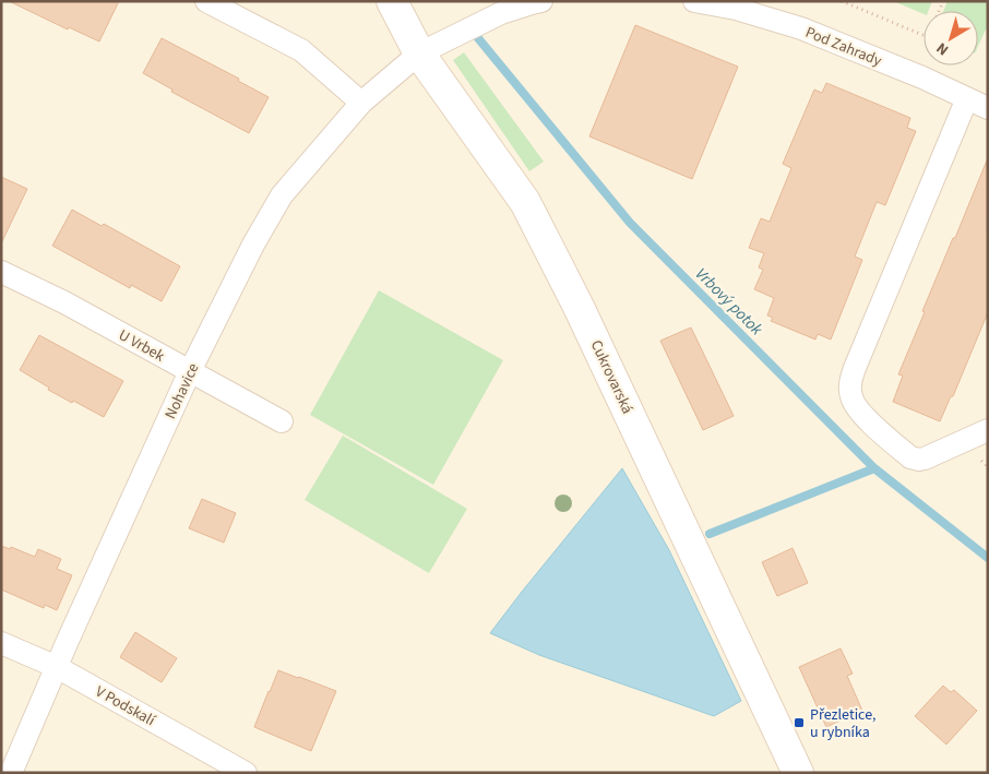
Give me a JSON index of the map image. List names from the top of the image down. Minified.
{"streets":{"street":["Pod Zahrady","U Vrbek","Cukrovarská","Nohavice","V Podskalí"]},"crossings":[["U Vrbek","Nohavice"],["Cukrovarská","Nohavice"],["Nohavice","V Podskalí"]],"water":["Vrbový potok"],"places":{"transit":["Přezletice, u rybníka"]},"north":"bottom left"}
